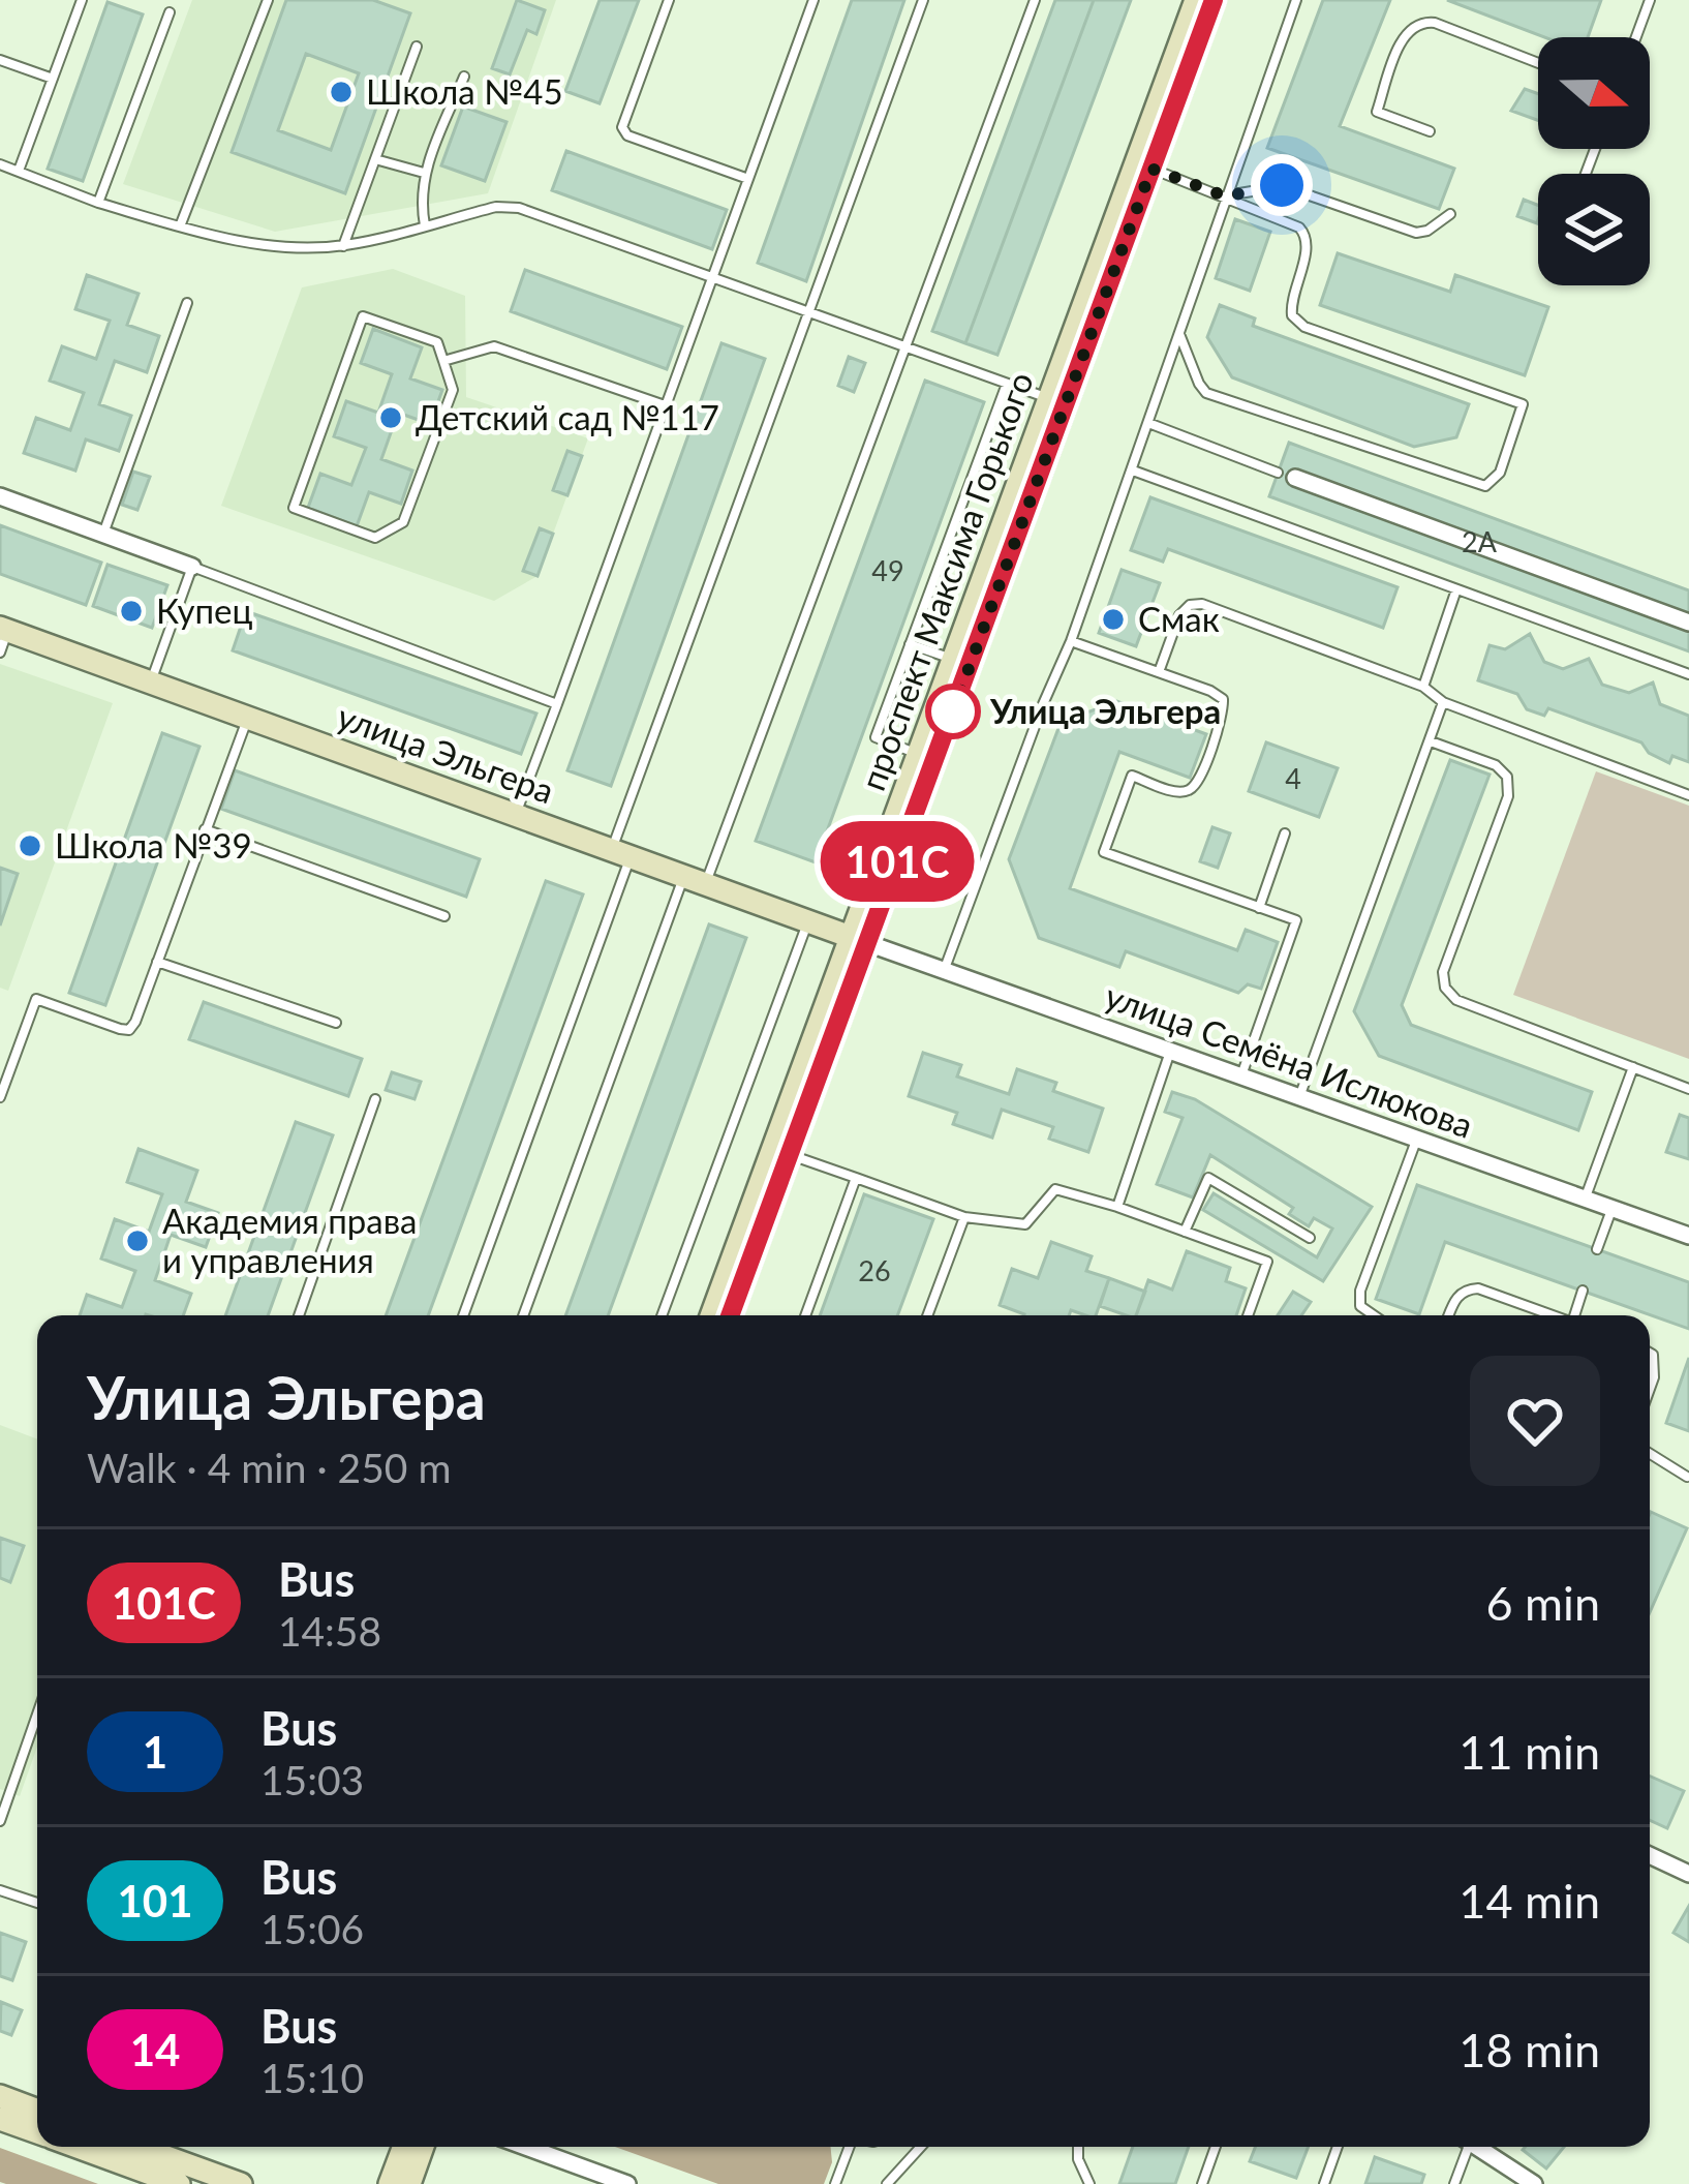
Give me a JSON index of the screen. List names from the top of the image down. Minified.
{"streets":{"main road":["проспект Максима Горького","улица Эльгера"],"street":["улица Семёна Ислюкова"]},"crossings":[["проспект Максима Горького","улица Эльгера"],["проспект Максима Горького","улица Семёна Ислюкова"],["улица Эльгера","улица Семёна Ислюкова"]],"places":["Школа №45","Детский сад №117","Купец","Смак","Улица Эльгера","Школа №39","Академия права и управления"],"lines":["bus line 101С"],"house_numbers":["2А","49","4","26"],"north":"right","page":{"on_map":"101С","heading":["Улица Эльгера","Walk · 4 min · 250 m"],"list":[{"mark":"101С","name":"Bus","note":"14:58","value":"6 min"},{"mark":"1","name":"Bus","note":"15:03","value":"11 min"},{"mark":"101","name":"Bus","note":"15:06","value":"14 min"},{"mark":"14","name":"Bus","note":"15:10","value":"18 min"}]}}
